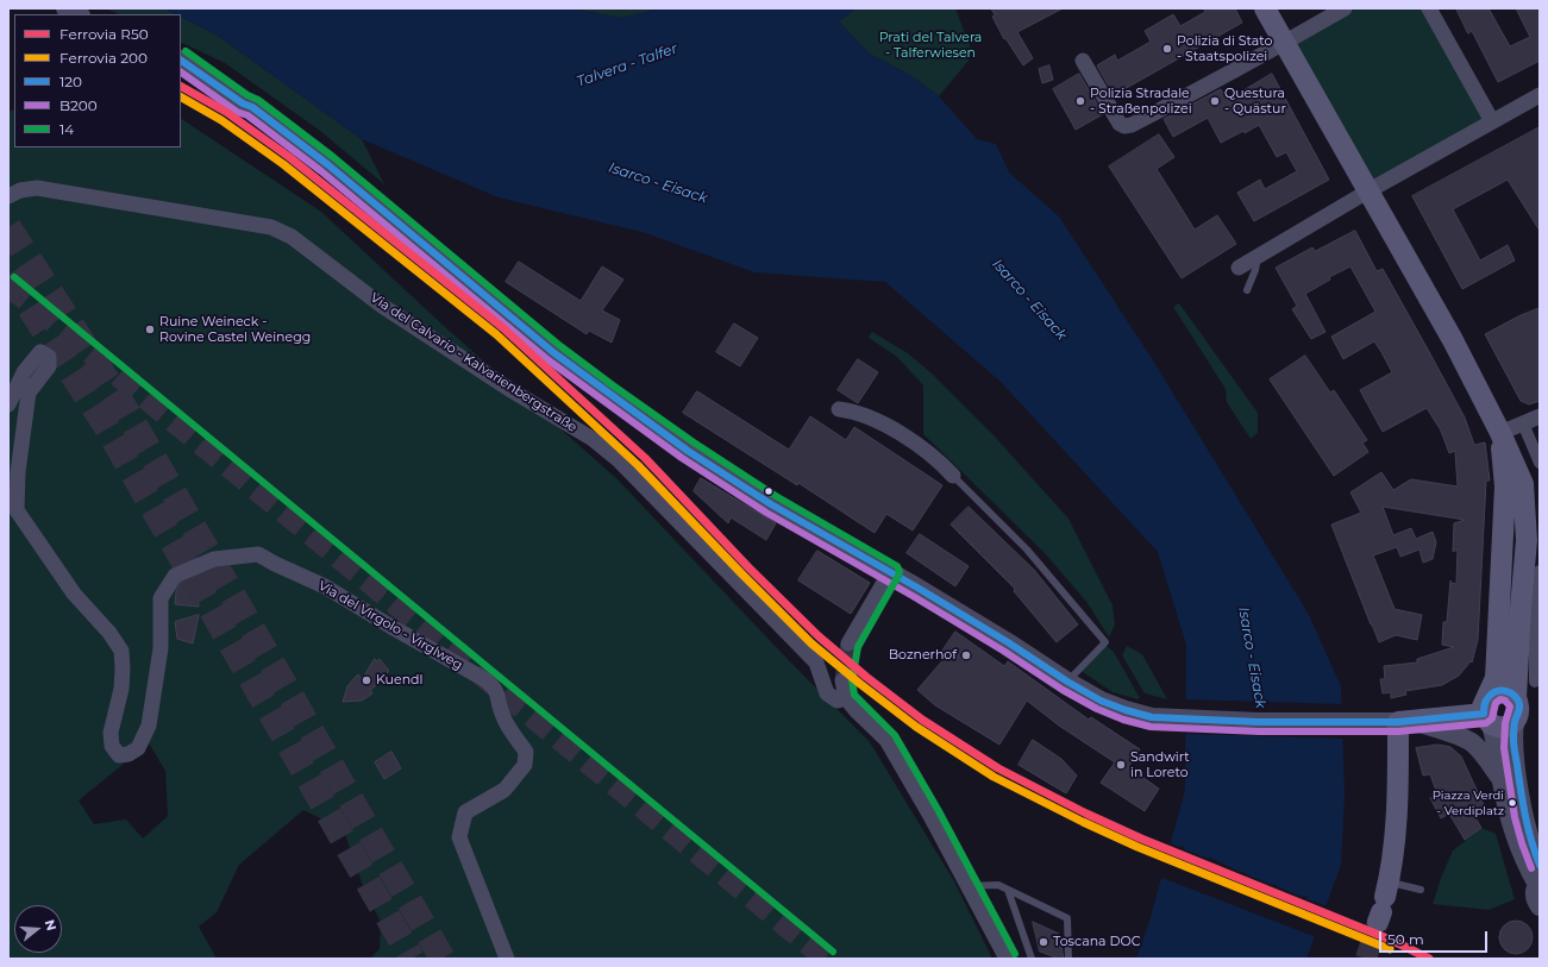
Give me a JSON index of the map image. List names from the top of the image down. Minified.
{"streets":{"street":["Via del Calvario - Kalvarienbergstraße","Via del Virgolo - Virglweg"]},"water":["Talvera - Talfer","Isarco - Eisack"],"parks":["Prati del Talvera - Talferwiesen"],"places":["Polizia di Stato - Staatspolizei","Polizia Stradale - Straßenpolizei","Questura - Quästur","Ruine Weineck - Rovine Castel Weinegg","Boznerhof","Kuendl","Sandwirt in Loreto","Piazza Verdi - Verdiplatz","Toscana DOC"],"lines":["transit line 14","transit line 120","transit line B200","rail line R50","rail line 200"],"legend":["Ferrovia R50","Ferrovia 200","120","B200","14"],"scale_bar":"50 m","north":"right"}
